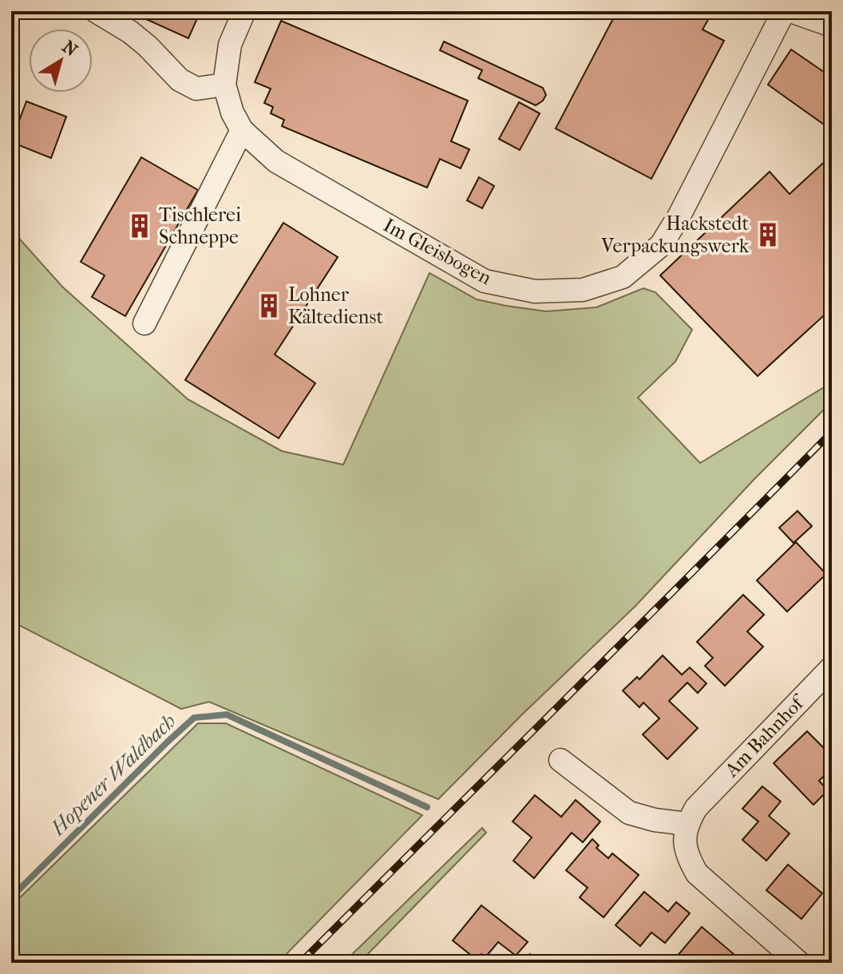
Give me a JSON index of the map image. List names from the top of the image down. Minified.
{"streets":{"street":["Im Gleisbogen","Am Bahnhof"]},"water":["Hopener Waldbach"],"places":{"building":["Tischlerei Schneppe","Hackstedt Verpackungswerk","Lohner Kältedienst"]},"north":"top right"}
